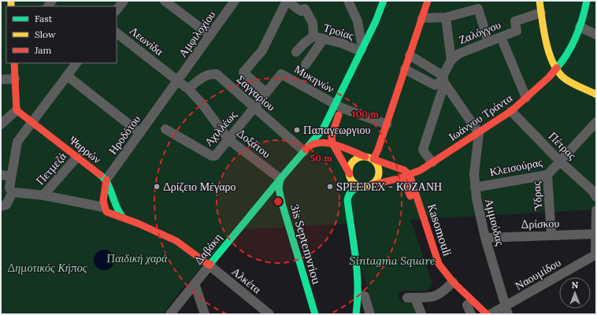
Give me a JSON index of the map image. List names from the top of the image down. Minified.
{"streets":{"main road":["Ιωάννου Τράντα","Ηροδότου","Ψαρρών","Kasomouli","3is Septemvriou","Δαβάκη"],"street":["Τροίας","Ζαλόγγου","Αμφιλοχίου","Λεωνίδα","Μυκηνών","Σαγγαρίου","Αχιλλέως","Δοξάτου","Πέτρας","Κλεισούρας","Πετμεζά","Ύδρας","Αμμούδας","Δρίσκου","Ναουμίδου","Αλκέτα"]},"crossings":[["Ζαλόγγου","Ιωάννου Τράντα"],["Αμφιλοχίου","Λεωνίδα"],["Αμφιλοχίου","Ηροδότου"],["Αμφιλοχίου","Δοξάτου"],["Λεωνίδα","Ηροδότου"],["Λεωνίδα","Δοξάτου"],["Μυκηνών","Αχιλλέως"],["Μυκηνών","Δαβάκη"],["Σαγγαρίου","Αχιλλέως"],["Σαγγαρίου","Δοξάτου"],["Σαγγαρίου","Δαβάκη"],["Ιωάννου Τράντα","Πέτρας"],["Ιωάννου Τράντα","Αμμούδας"],["Ιωάννου Τράντα","Kasomouli"],["Αχιλλέως","Δοξάτου"],["Ηροδότου","Δοξάτου"],["Ηροδότου","Ψαρρών"],["Δοξάτου","3is Septemvriou"],["Δοξάτου","Δαβάκη"],["Πέτρας","Κλεισούρας"],["Ψαρρών","Πετμεζά"],["Κλεισούρας","Ύδρας"],["Κλεισούρας","Αμμούδας"],["Ύδρας","Δρίσκου"],["Αμμούδας","Δρίσκου"],["Αμμούδας","Ναουμίδου"],["3is Septemvriou","Δαβάκη"],["Δαβάκη","Αλκέτα"]],"parks":["Παιδική χαρά","Sintagma Square","Δημοτικός Κήπος"],"places":["Παπαγεωργιου","Δρίζειο Μέγαρο","SPEEDEX - ΚΟΖΑΝΗ"],"legend":["Fast","Slow","Jam"],"north":"top","rings":["100 m","50 m"]}
